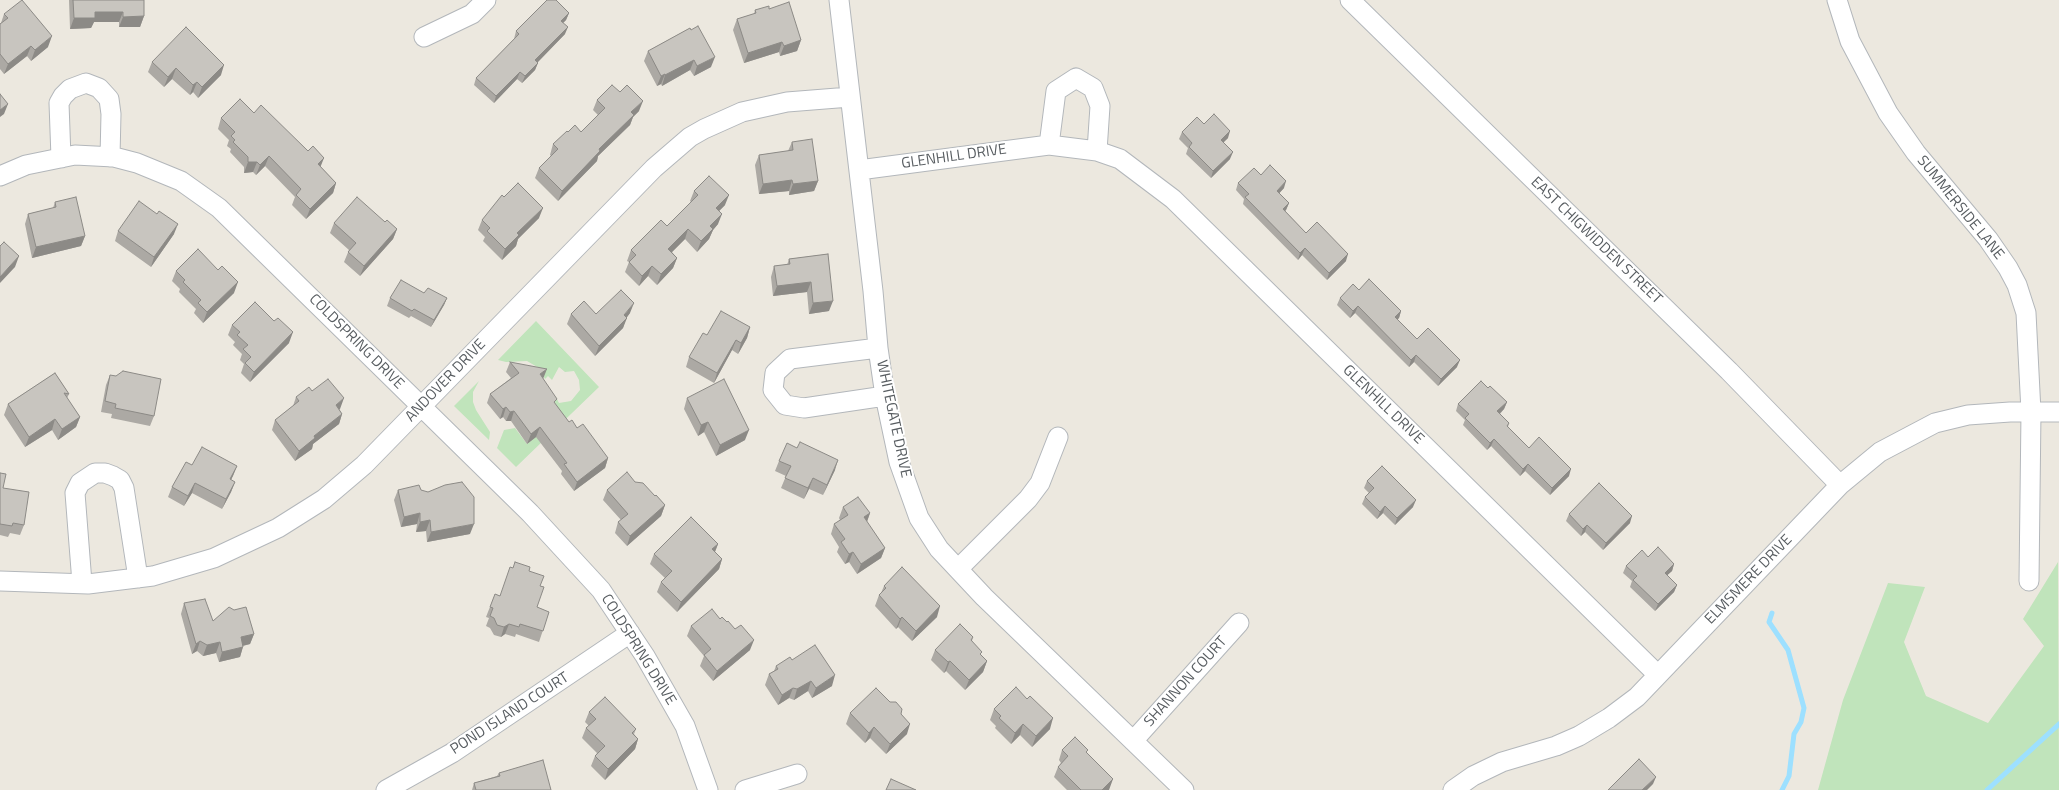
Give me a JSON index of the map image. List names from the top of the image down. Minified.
{"streets":{"street":["GLENHILL DRIVE","SUMMERSIDE LANE","EAST CHIGWIDDEN STREET","COLDSPRING DRIVE","ANDOVER DRIVE","WHITEGATE DRIVE","ELMSMERE DRIVE","SHANNON COURT","POND ISLAND COURT"]},"crossings":[["GLENHILL DRIVE","WHITEGATE DRIVE"],["GLENHILL DRIVE","ELMSMERE DRIVE"],["SUMMERSIDE LANE","ELMSMERE DRIVE"],["EAST CHIGWIDDEN STREET","ELMSMERE DRIVE"],["COLDSPRING DRIVE","ANDOVER DRIVE"],["COLDSPRING DRIVE","POND ISLAND COURT"],["ANDOVER DRIVE","WHITEGATE DRIVE"],["WHITEGATE DRIVE","SHANNON COURT"]]}
